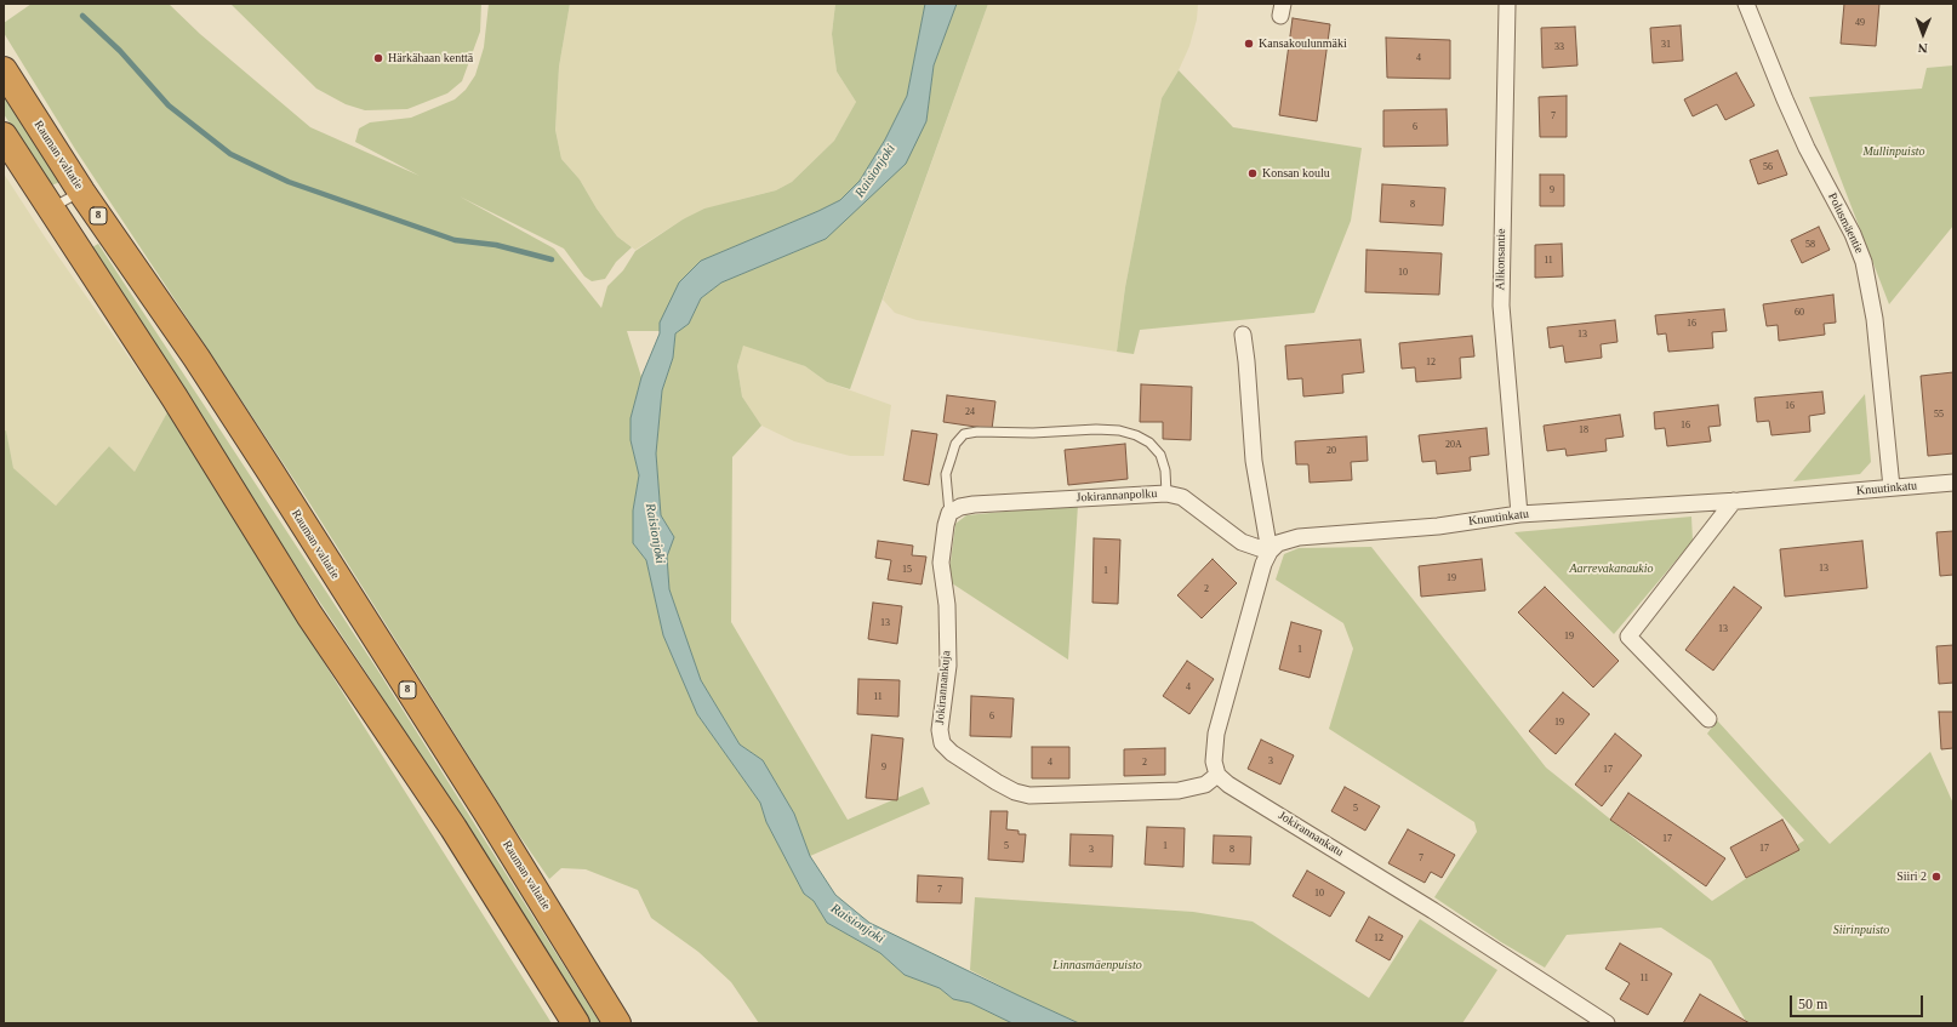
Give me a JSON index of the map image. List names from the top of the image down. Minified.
{"streets":{"highway":["Rauman valtatie","8"],"street":["Polusmäentie","Alikonsantie","Knuutinkatu","Jokirannanpolku","Jokirannankuja","Jokirannankatu"]},"crossings":[["Polusmäentie","Knuutinkatu"],["Alikonsantie","Knuutinkatu"],["Knuutinkatu","Jokirannanpolku"],["Jokirannanpolku","Jokirannankuja"],["Jokirannankuja","Jokirannankatu"]],"water":["Raisionjoki"],"parks":["Mullinpuisto","Aarrevakanaukio","Siirinpuisto","Linnasmäenpuisto"],"places":["Kansakoulunmäki","Härkähaan kenttä","Konsan koulu","Siiri 2"],"house_numbers":["49","31","33","4","7","6","56","9","8","58","11","10","60","16","13","12","16","24","55","16","18","20A","20","13","15","1","19","2","13","13","19","1","4","11","6","19","3","4","2","9","17","5","17","5","1","17","3","8","7","7","10","12","11"],"scale_bar":"50 m","north":"bottom"}
